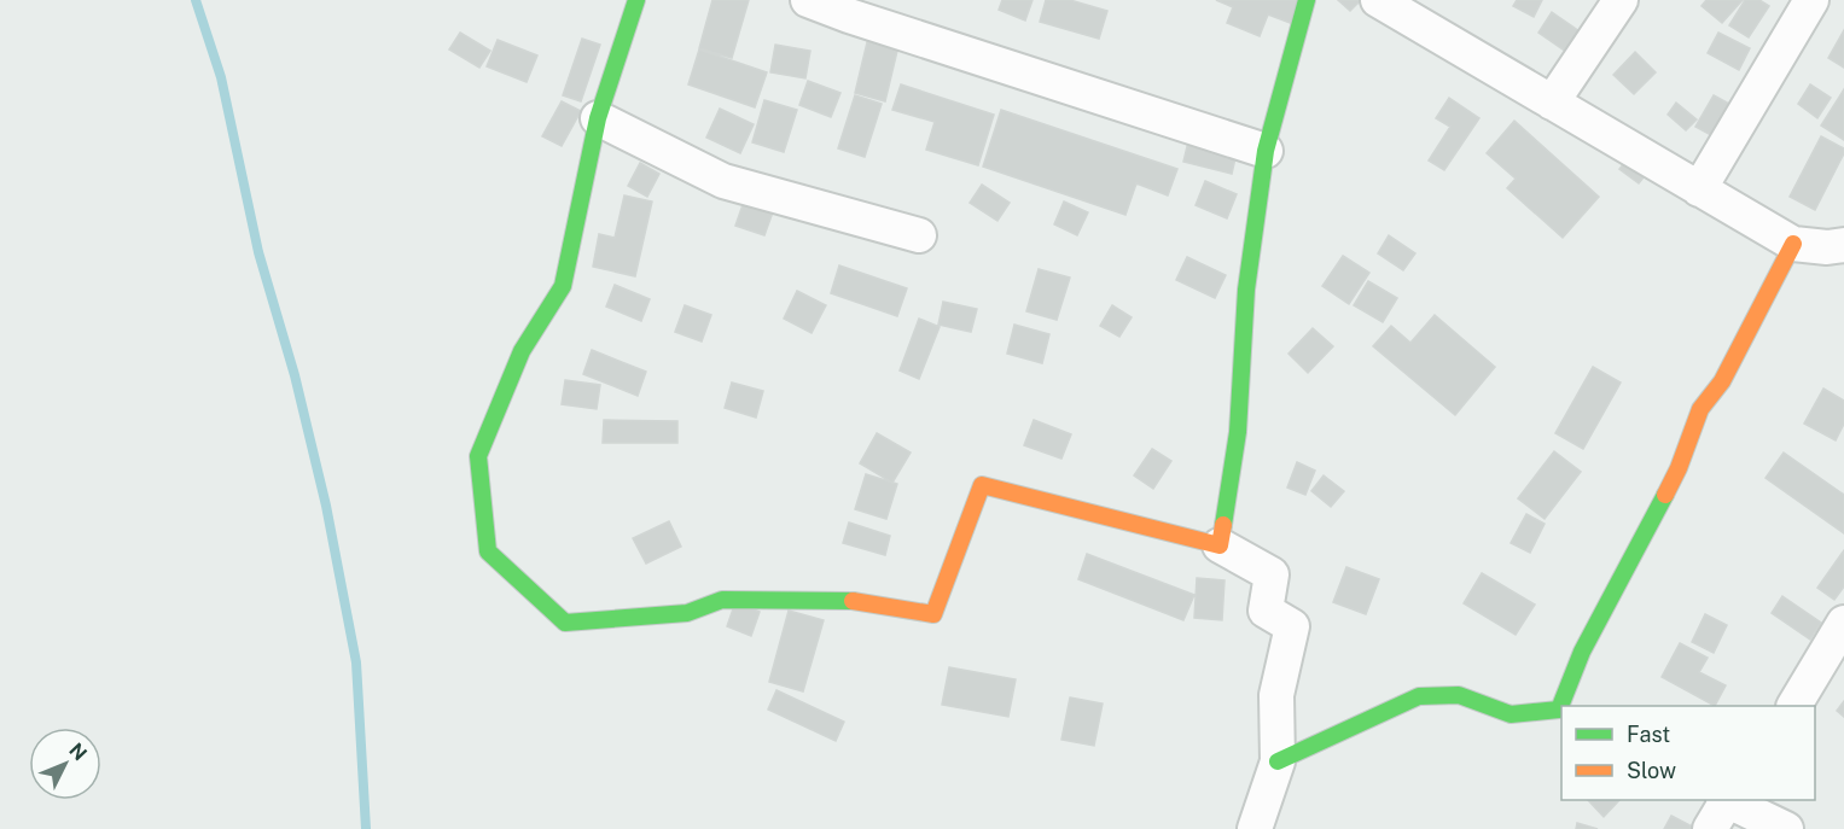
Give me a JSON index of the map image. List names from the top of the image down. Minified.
{"legend":["Fast","Slow"],"north":"top right"}
